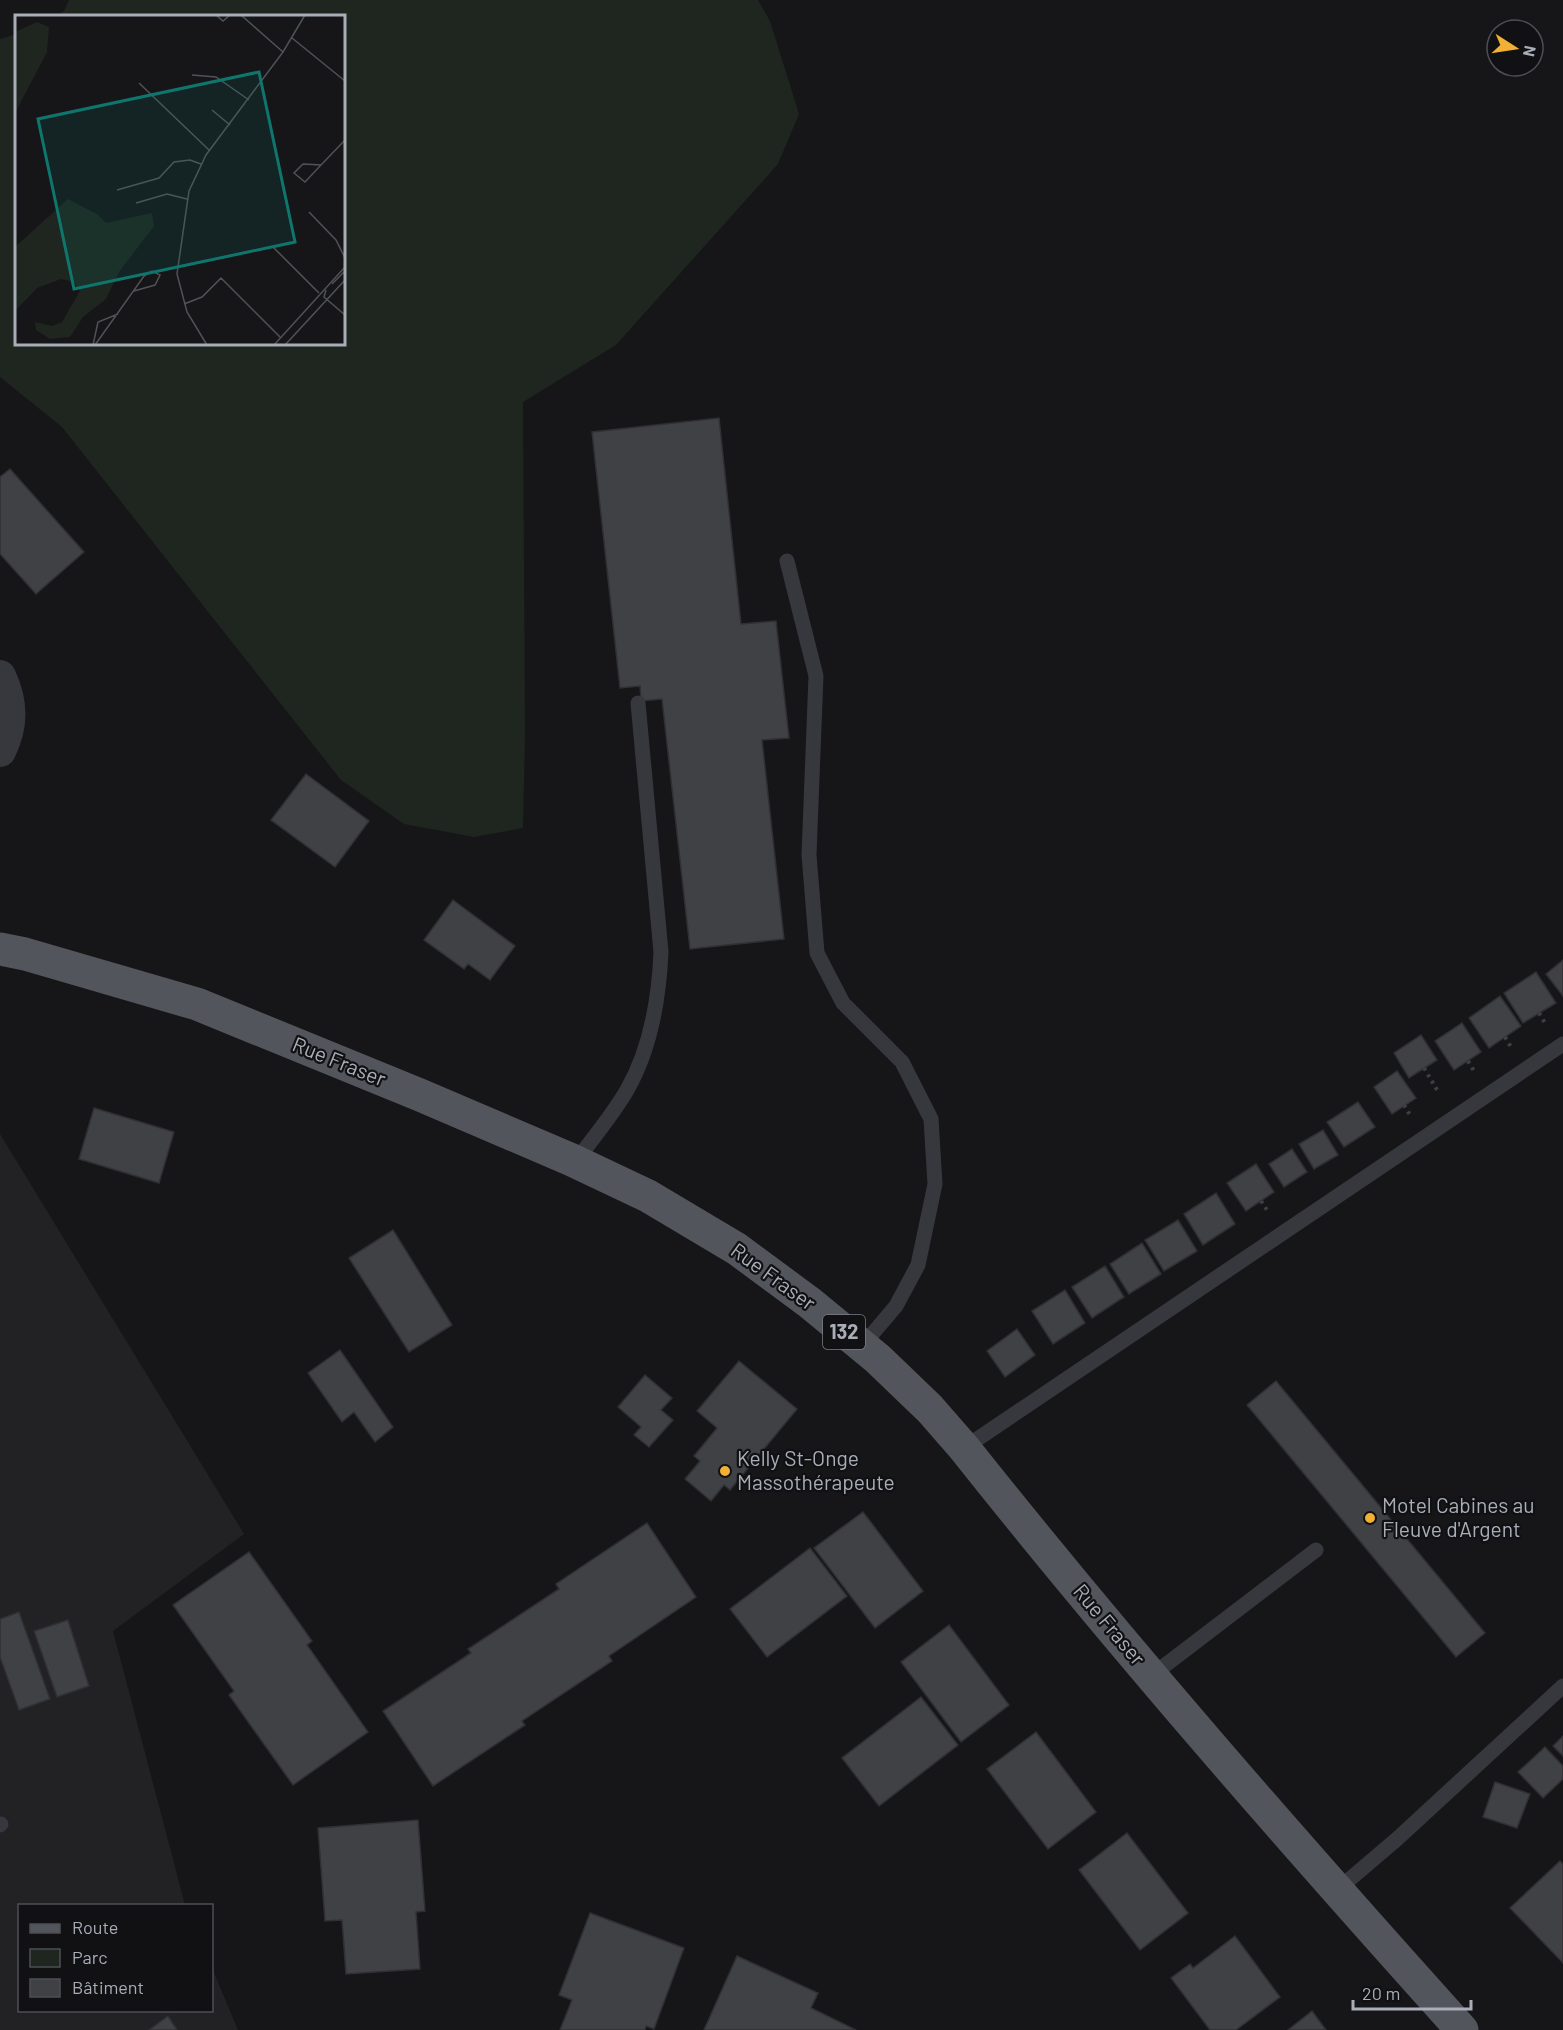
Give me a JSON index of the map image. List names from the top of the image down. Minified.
{"streets":{"main road":["Rue Fraser","132"]},"places":["Kelly St-Onge Massothérapeute","Motel Cabines au Fleuve d'Argent"],"legend":["Route","Parc","Bâtiment"],"scale_bar":"20 m","north":"right"}
